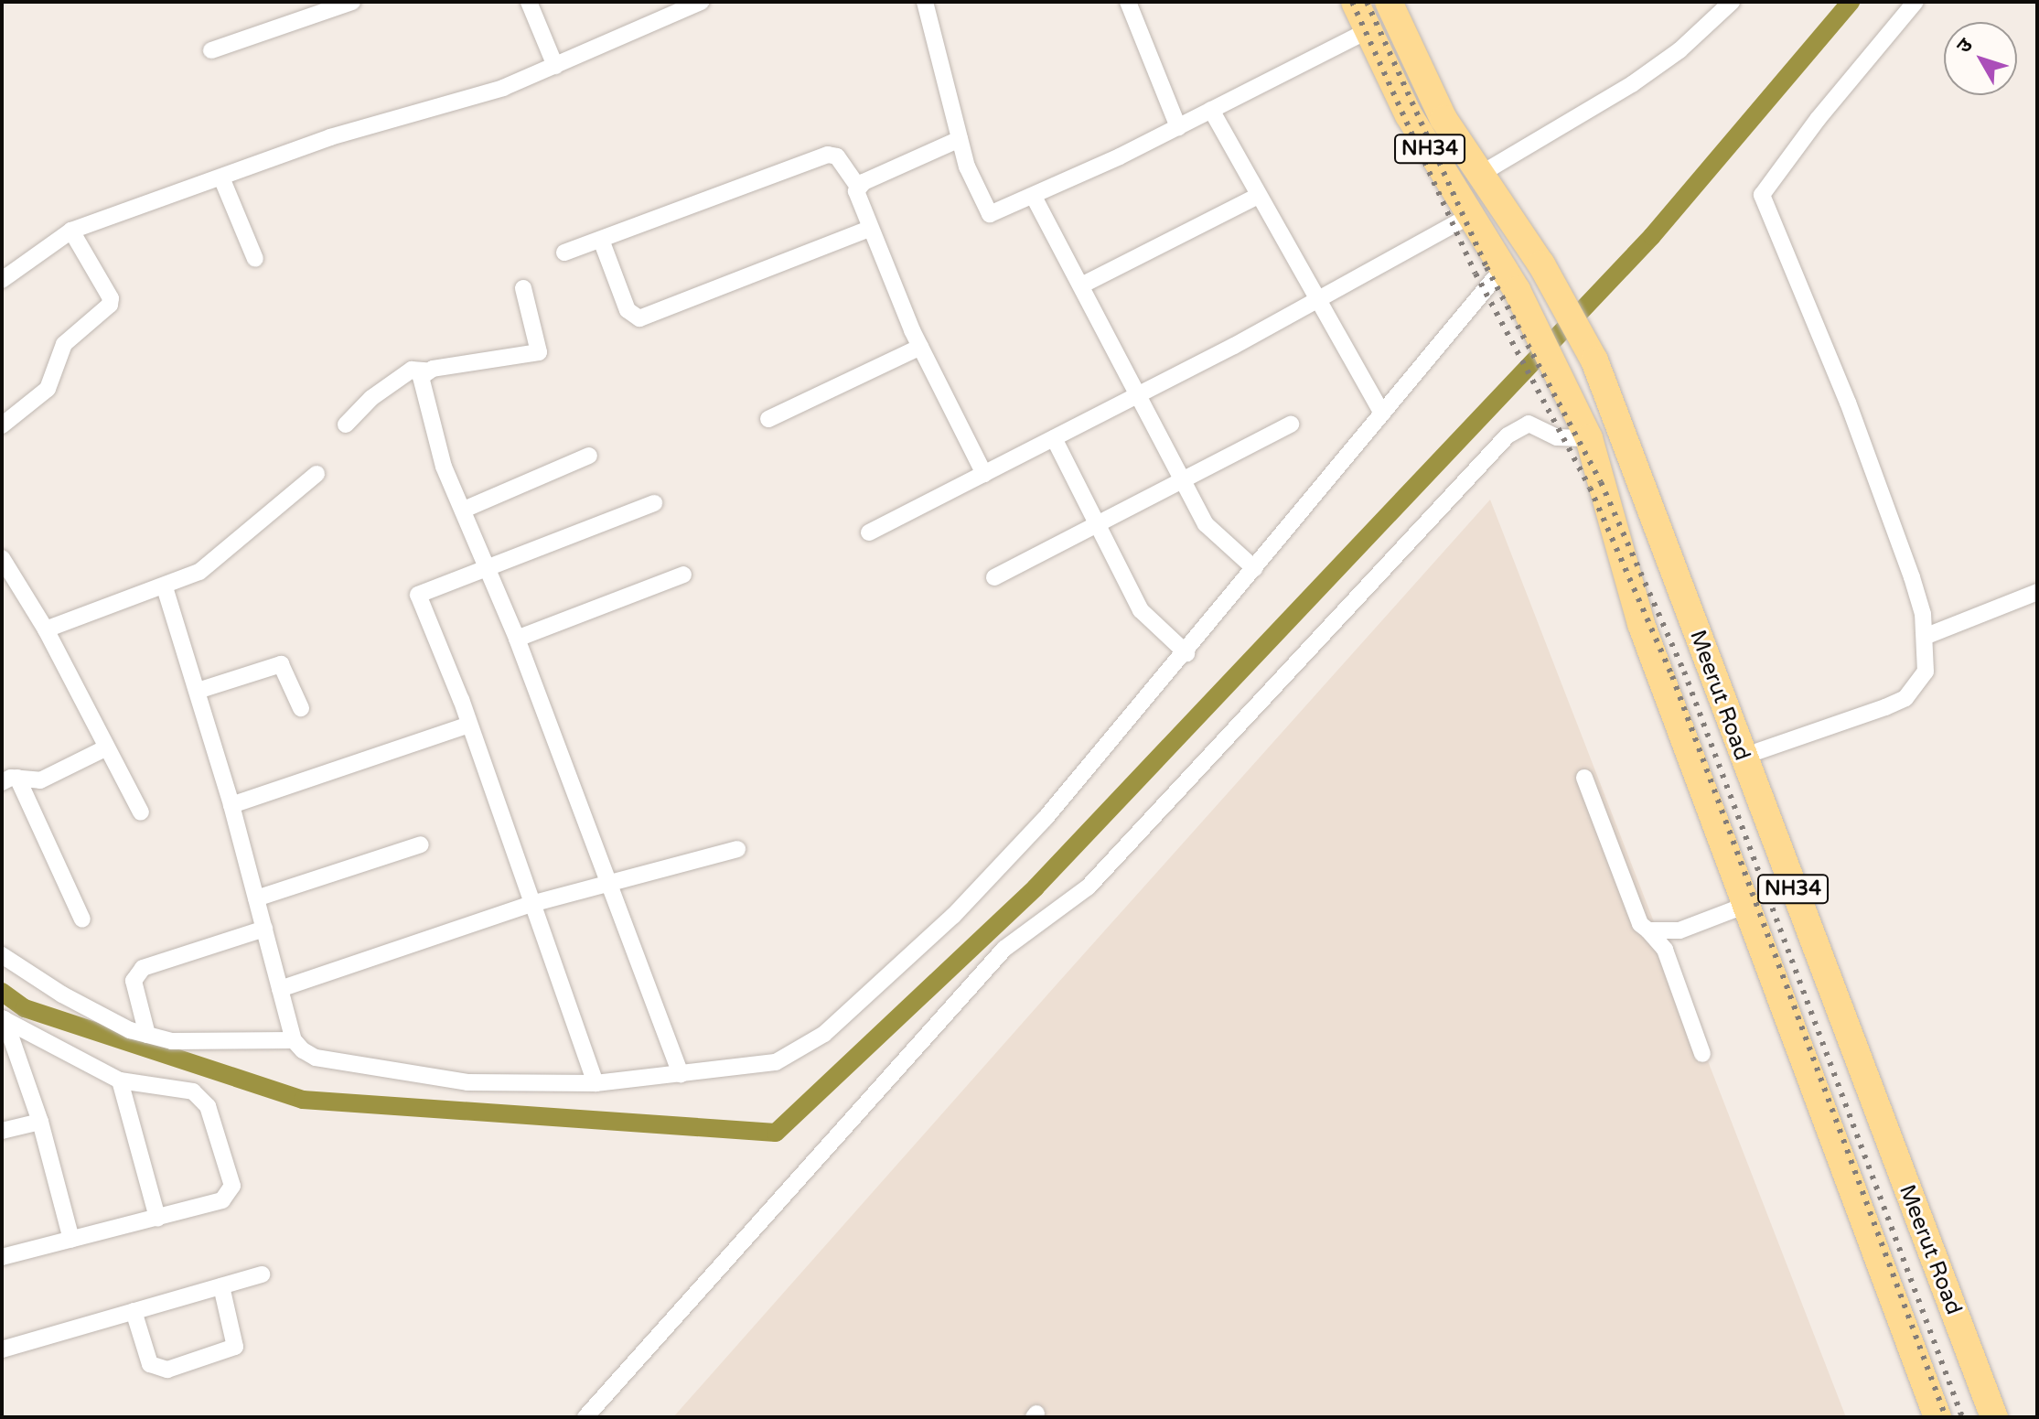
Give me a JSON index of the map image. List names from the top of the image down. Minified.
{"streets":{"highway":["NH34","Meerut Road"]},"north":"top left"}
